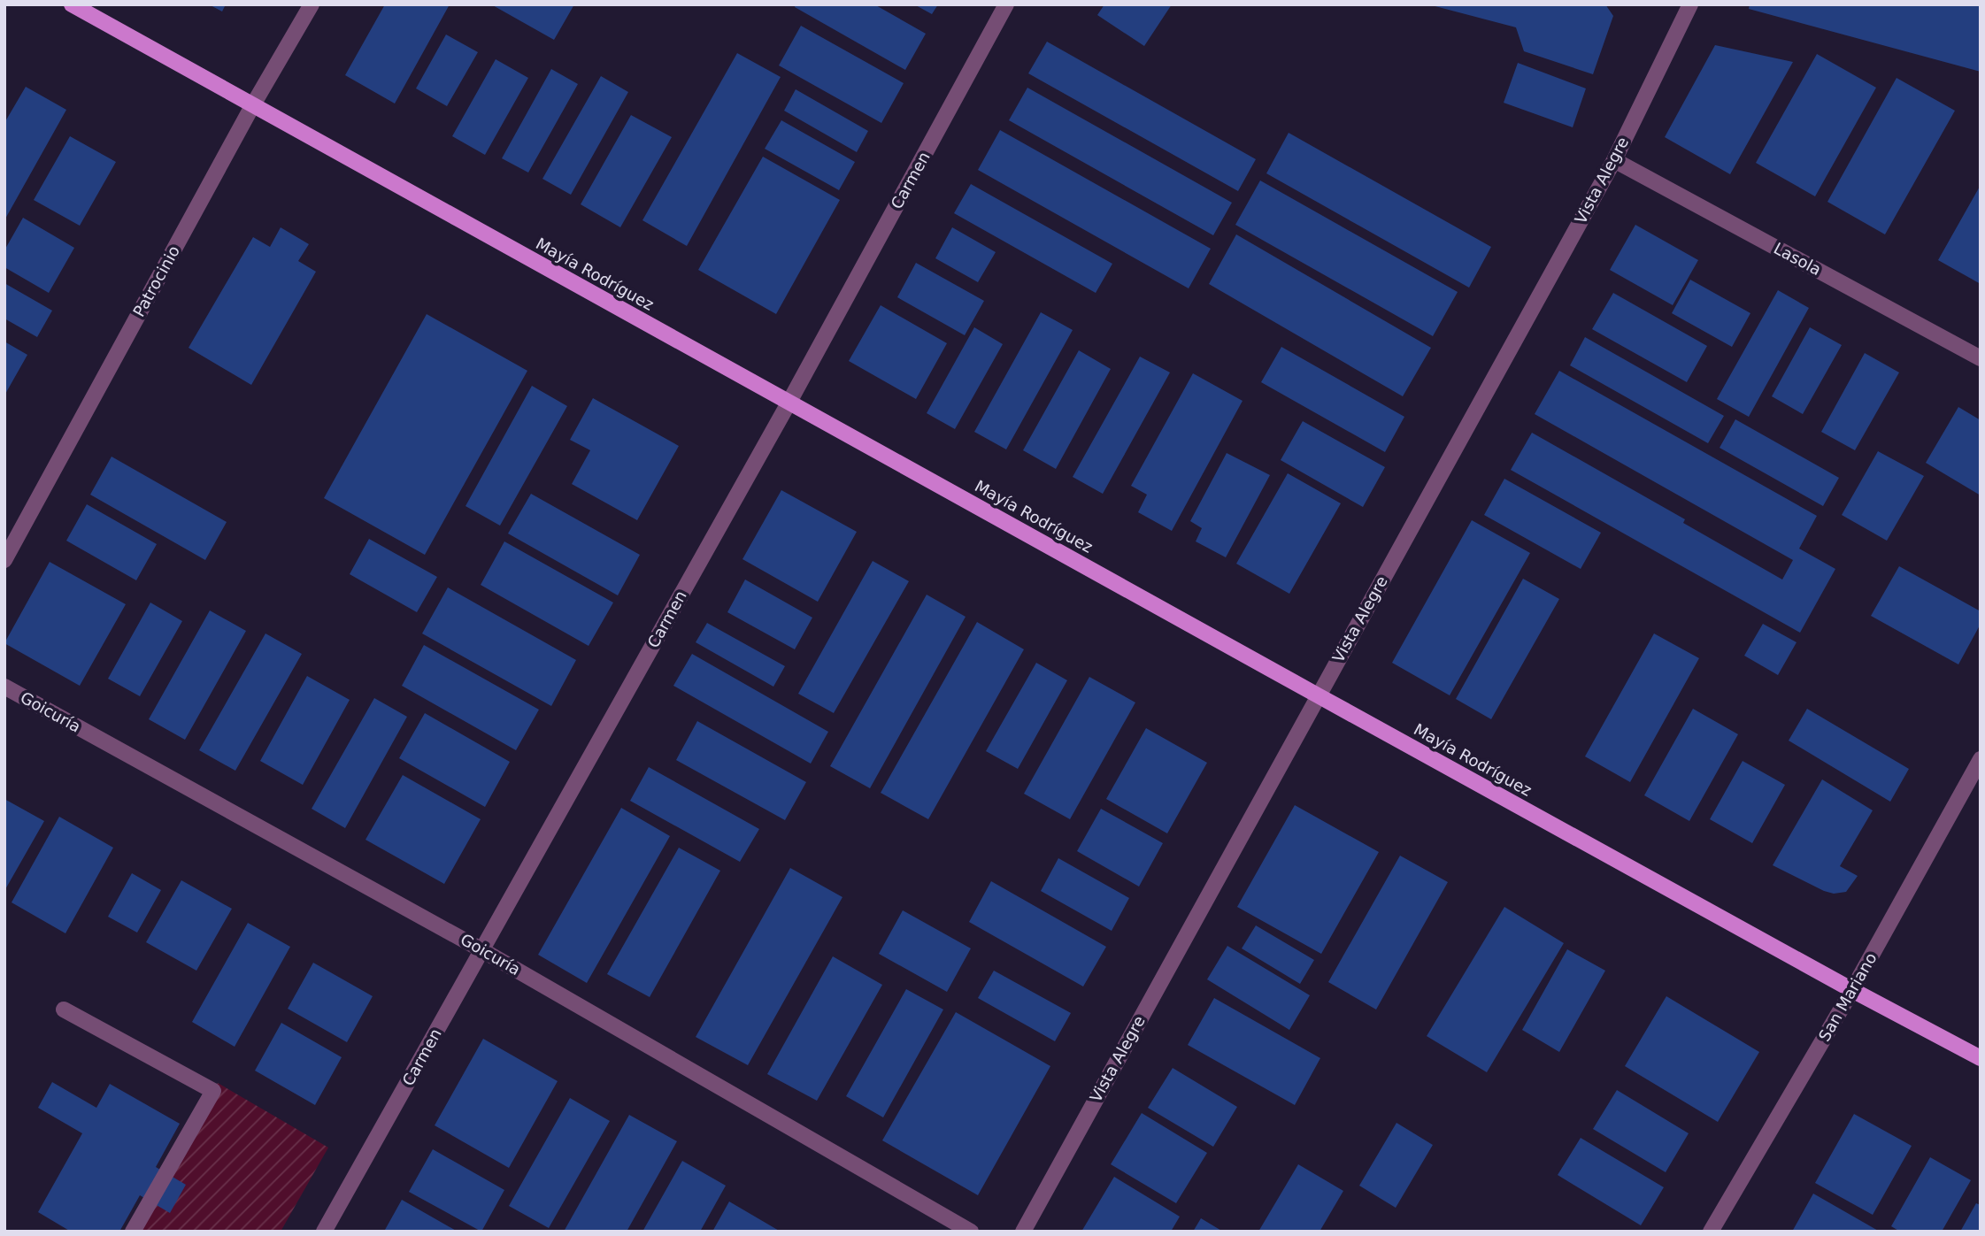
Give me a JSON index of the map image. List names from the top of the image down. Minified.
{"streets":{"main road":["Mayía Rodríguez"],"street":["Carmen","Vista Alegre","Lasola","Patrocinio","Goicuría","San Mariano"]},"crossings":[["Carmen","Mayía Rodríguez"],["Carmen","Goicuría"],["Vista Alegre","Lasola"],["Vista Alegre","Mayía Rodríguez"],["Mayía Rodríguez","Patrocinio"],["Mayía Rodríguez","San Mariano"]]}
